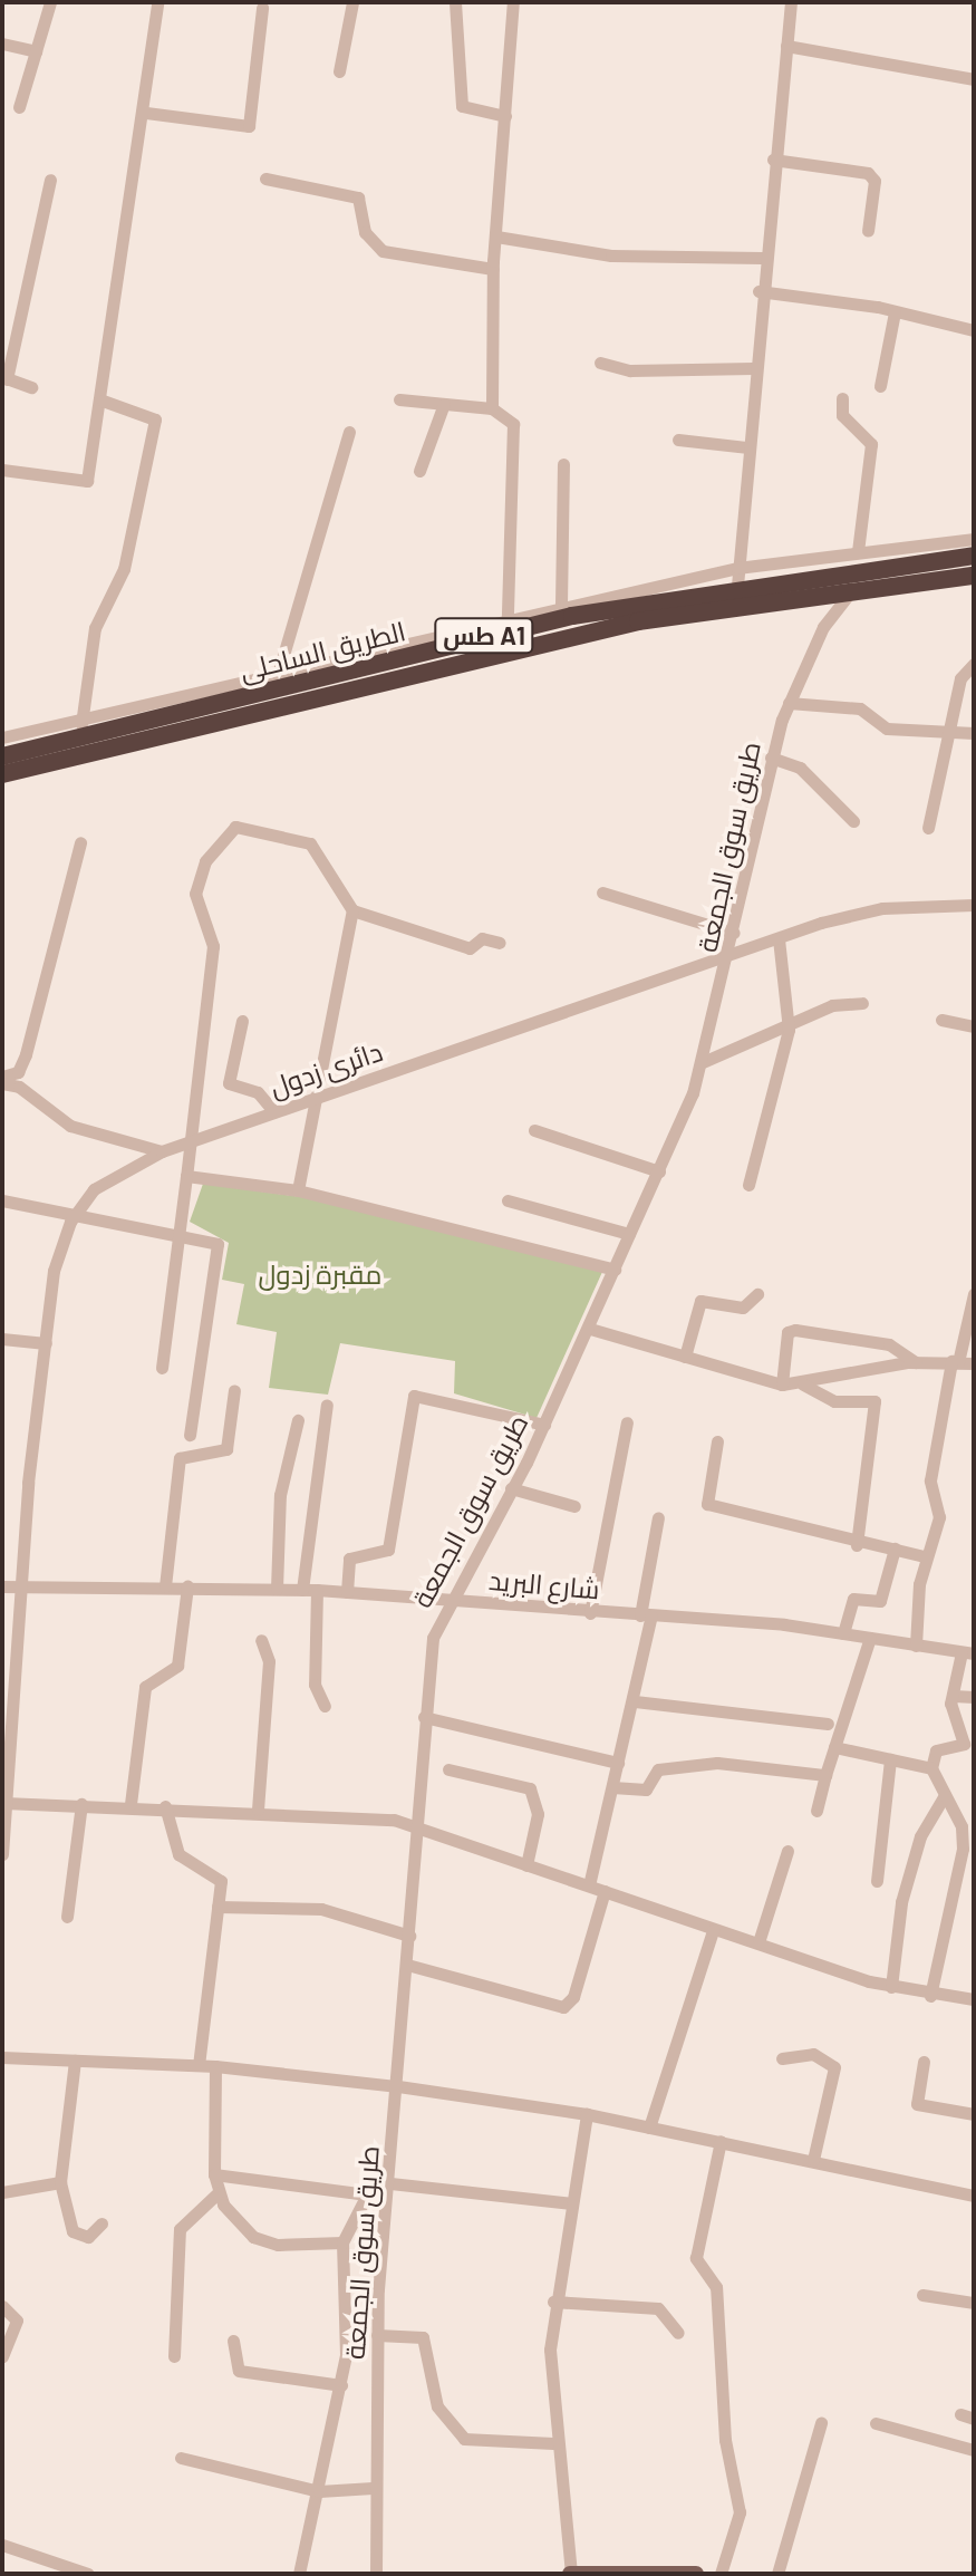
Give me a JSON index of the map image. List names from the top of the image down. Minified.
{"streets":{"highway":["طس A1","الطريق الساحلى"],"street":["طريق سوق الجمعة","دائرى زدول","شارع البريد"]},"crossings":[["الطريق الساحلى","طريق سوق الجمعة"],["طريق سوق الجمعة","دائرى زدول"],["طريق سوق الجمعة","شارع البريد"],["دائرى زدول","شارع البريد"]],"parks":["مقبرة زدول"]}
